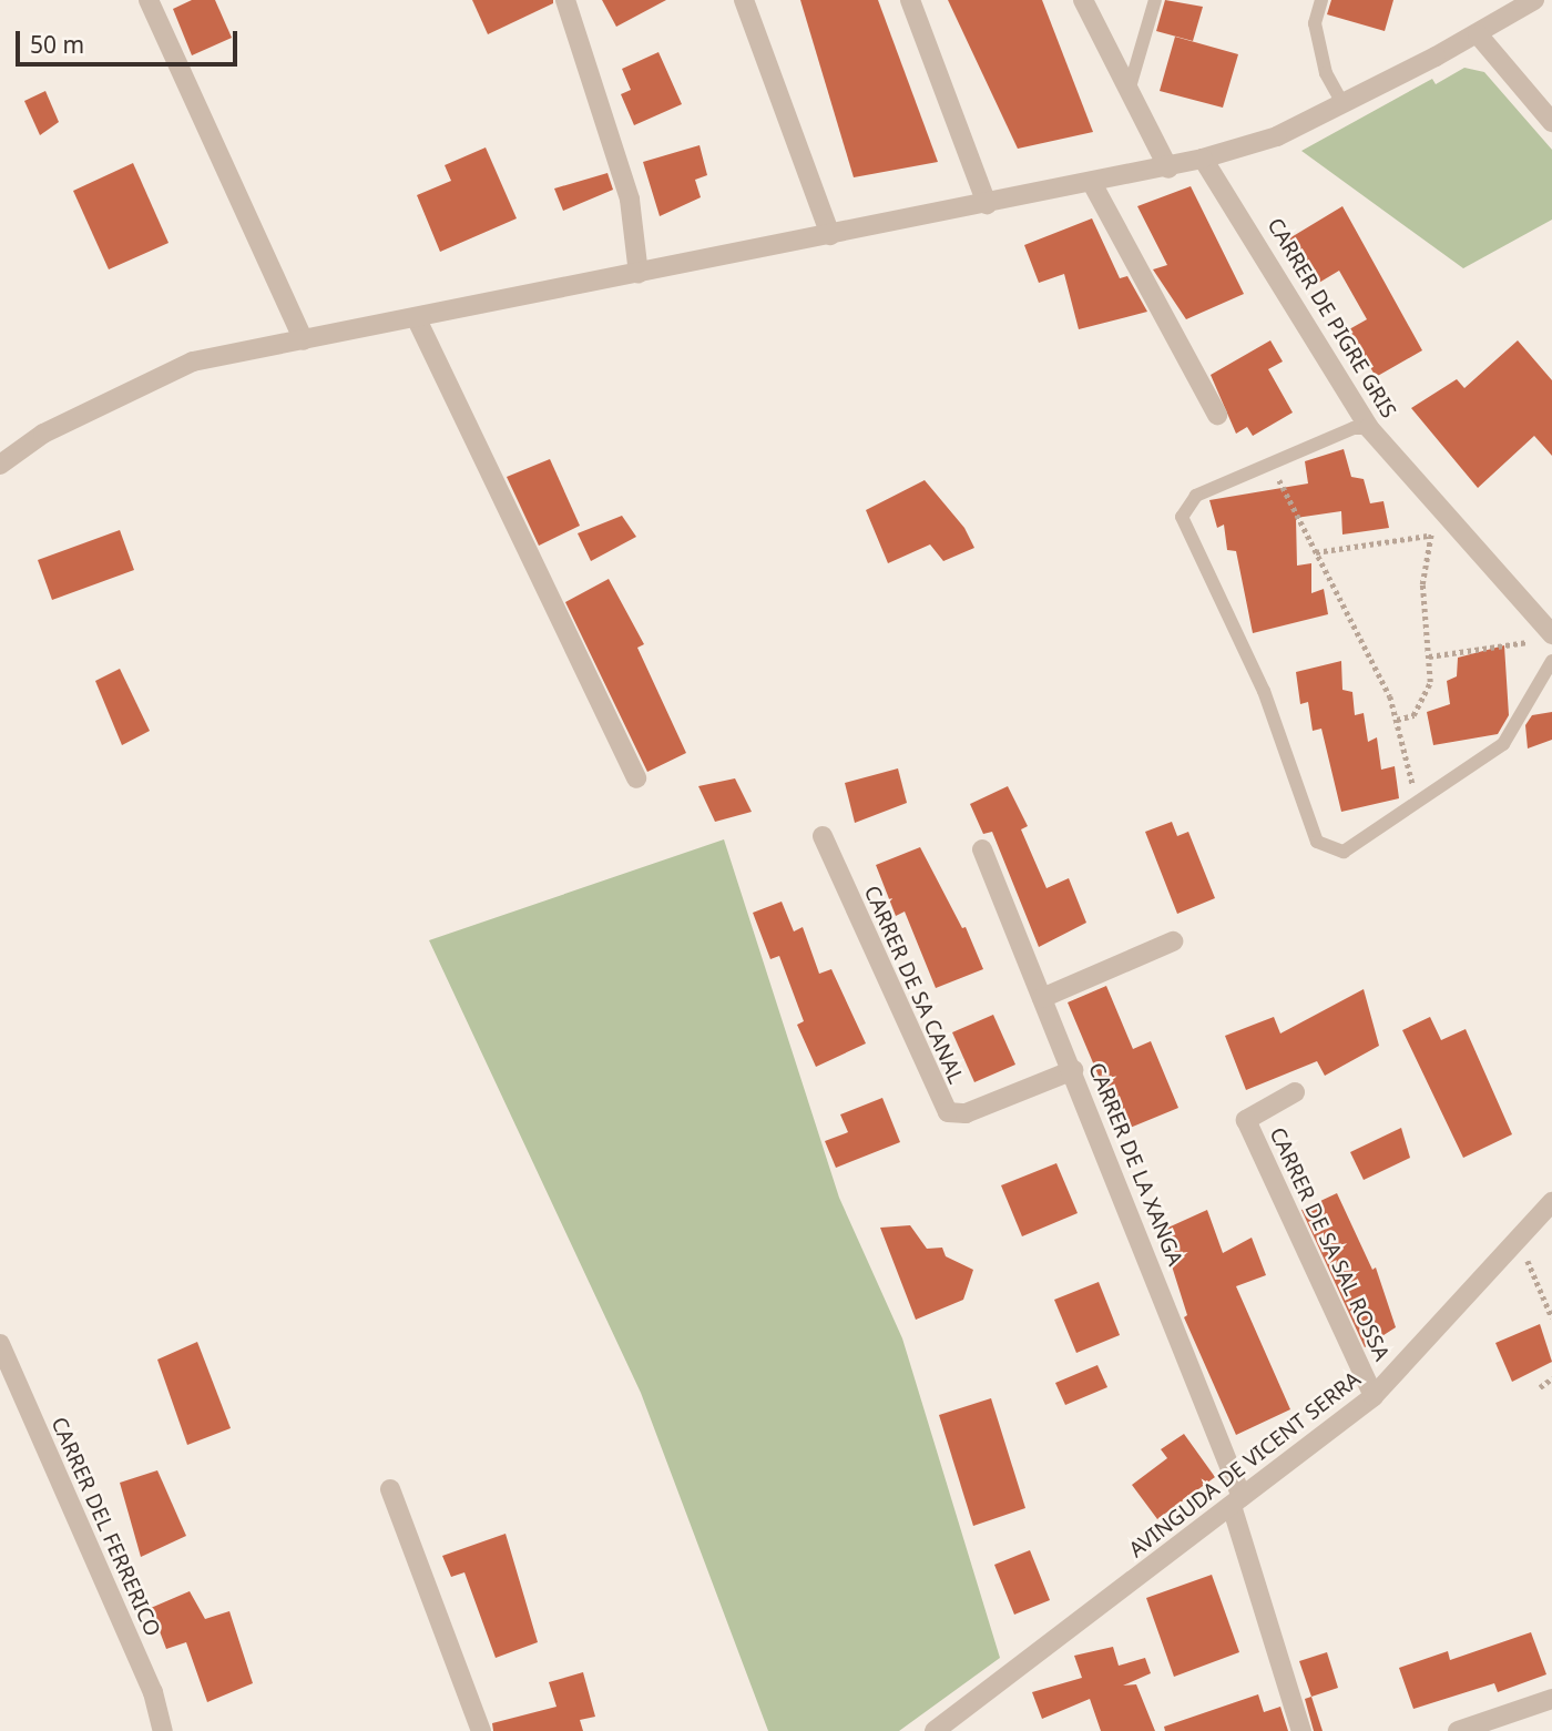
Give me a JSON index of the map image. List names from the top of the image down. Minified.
{"streets":{"street":["CARRER DE PIGRE GRIS","CARRER DE SA CANAL","CARRER DE LA XANGA","CARRER DE SA SAL ROSSA","AVINGUDA DE VICENT SERRA","CARRER DEL FERRERICO"]},"crossings":[["CARRER DE SA CANAL","CARRER DE LA XANGA"],["CARRER DE LA XANGA","AVINGUDA DE VICENT SERRA"],["CARRER DE SA SAL ROSSA","AVINGUDA DE VICENT SERRA"]],"scale_bar":"50 m"}
